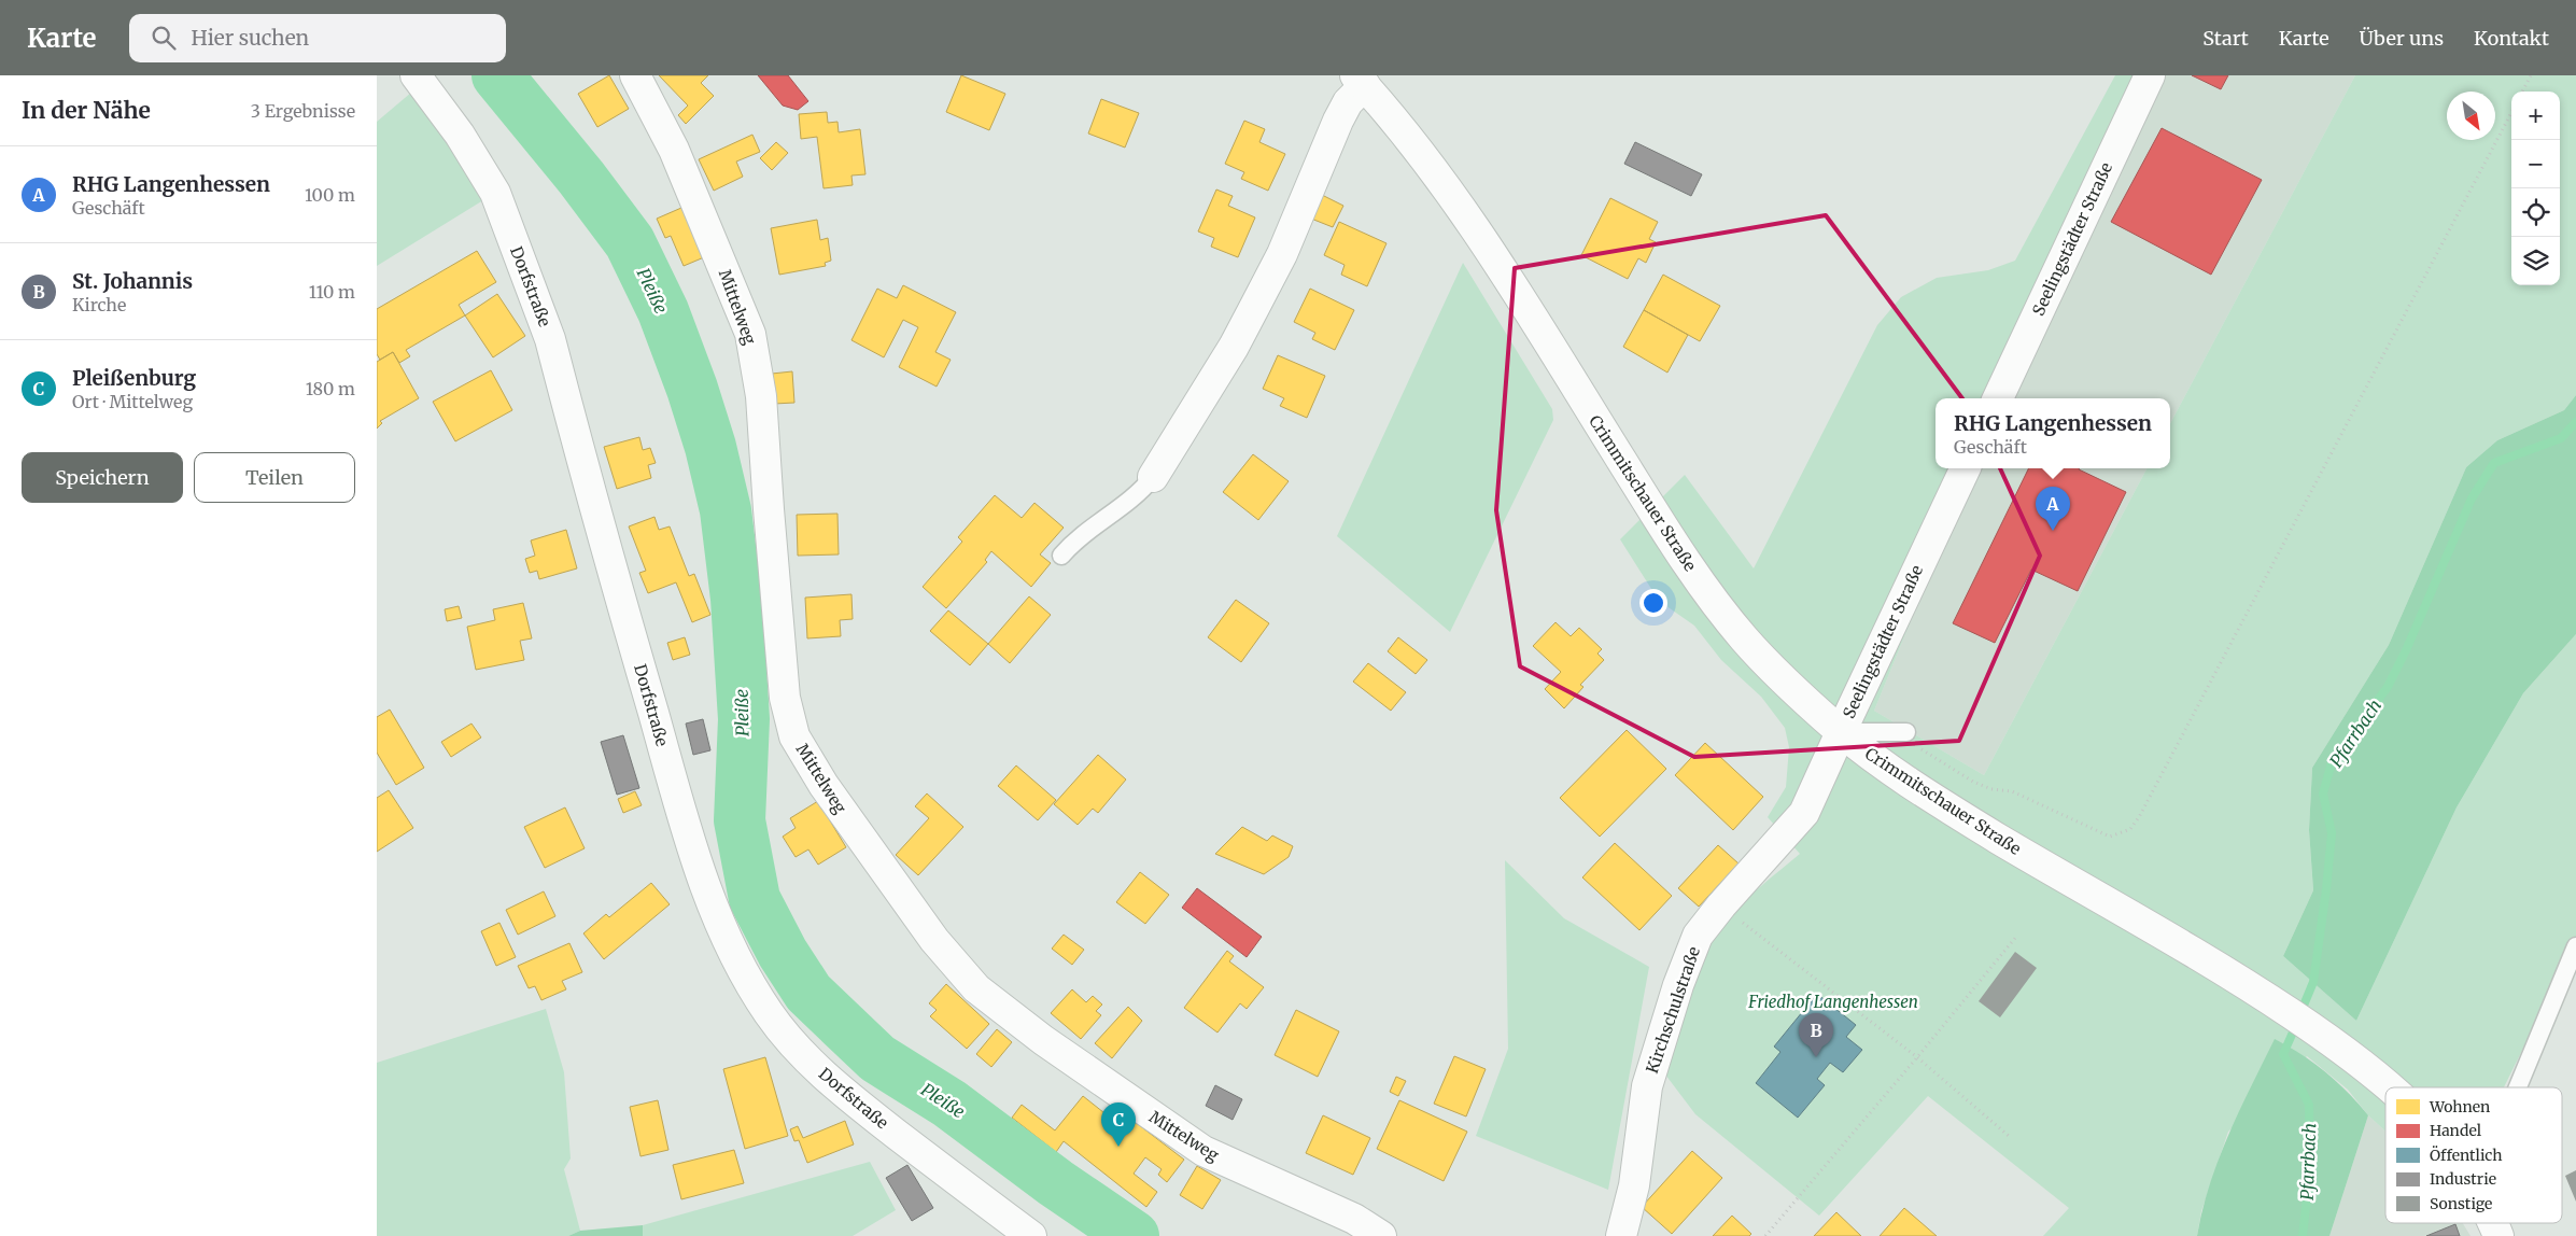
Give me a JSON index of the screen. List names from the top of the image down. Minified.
{"streets":{"street":["Seelingstädter Straße","Dorfstraße","Mittelweg","Crimmitschauer Straße","Kirchschulstraße"]},"crossings":[["Seelingstädter Straße","Crimmitschauer Straße"],["Seelingstädter Straße","Kirchschulstraße"],["Crimmitschauer Straße","Kirchschulstraße"]],"water":["Pleiße","Pfarrbach"],"parks":["Friedhof Langenhessen"],"legend":["Wohnen","Handel","Öffentlich","Industrie","Sonstige"],"north":"bottom right","page":{"header":"Karte","search":"Hier suchen","nav":["Start","Karte","Über uns","Kontakt"],"heading":["In der Nähe","3 Ergebnisse"],"map_buttons":["+","−"],"list":[{"mark":"A","name":"RHG Langenhessen","note":"Geschäft","value":"100 m"},{"mark":"B","name":"St. Johannis","note":"Kirche","value":"110 m"},{"mark":"C","name":"Pleißenburg","note":"Ort · Mittelweg","value":"180 m"}],"popup":["RHG Langenhessen","Geschäft"],"buttons":["Speichern","Teilen"],"pins":["A","B","C"]}}
